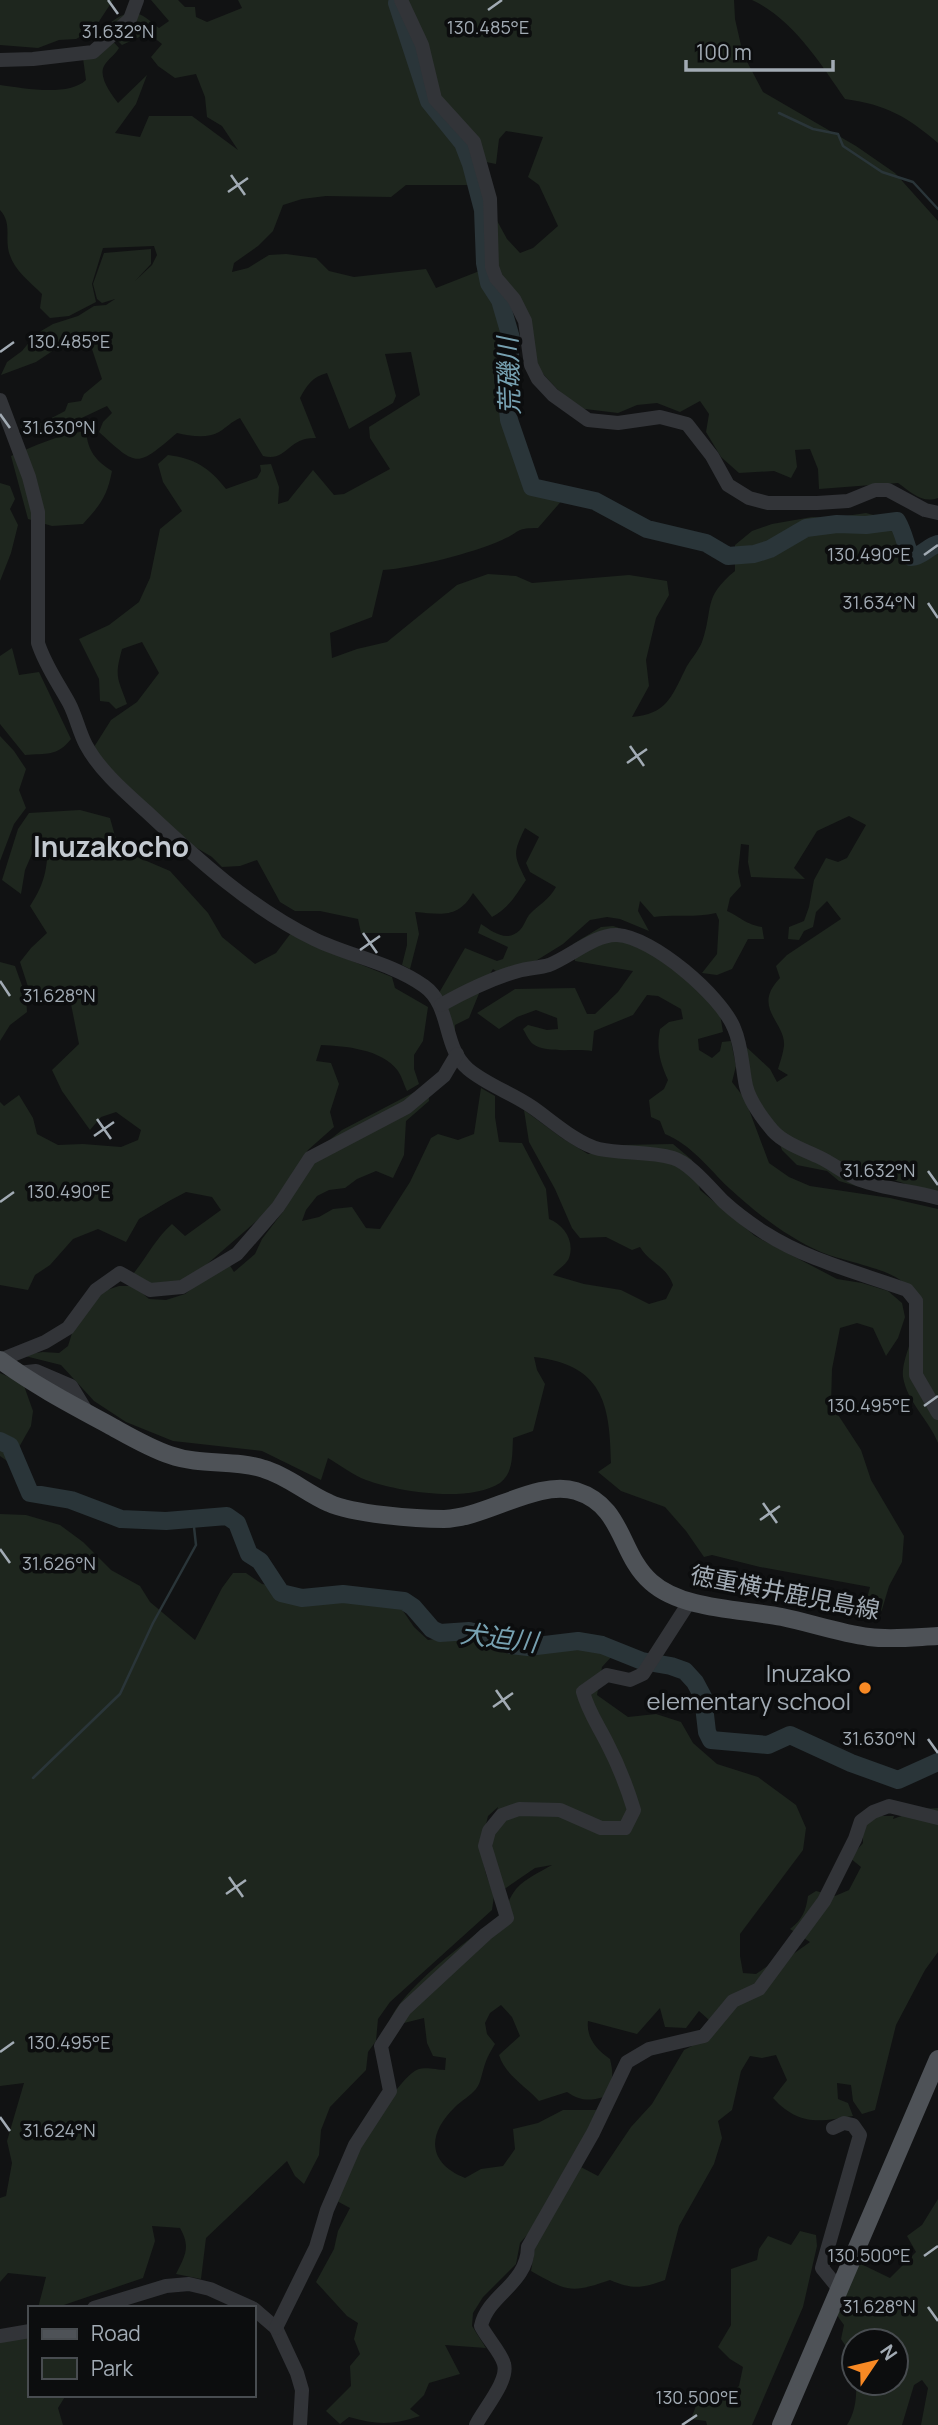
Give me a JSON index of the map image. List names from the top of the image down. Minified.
{"streets":{"main road":["徳重横井鹿児島線"]},"districts":["Inuzakocho"],"water":["荒磯川","犬迫川"],"places":["Inuzako elementary school"],"legend":["Road","Park"],"scale_bar":"100 m","north":"top right","coordinates":["130.485°E","31.632°N","31.630°N","130.490°E","31.634°N","31.628°N","130.495°E","31.626°N","31.624°N","130.500°E"]}
